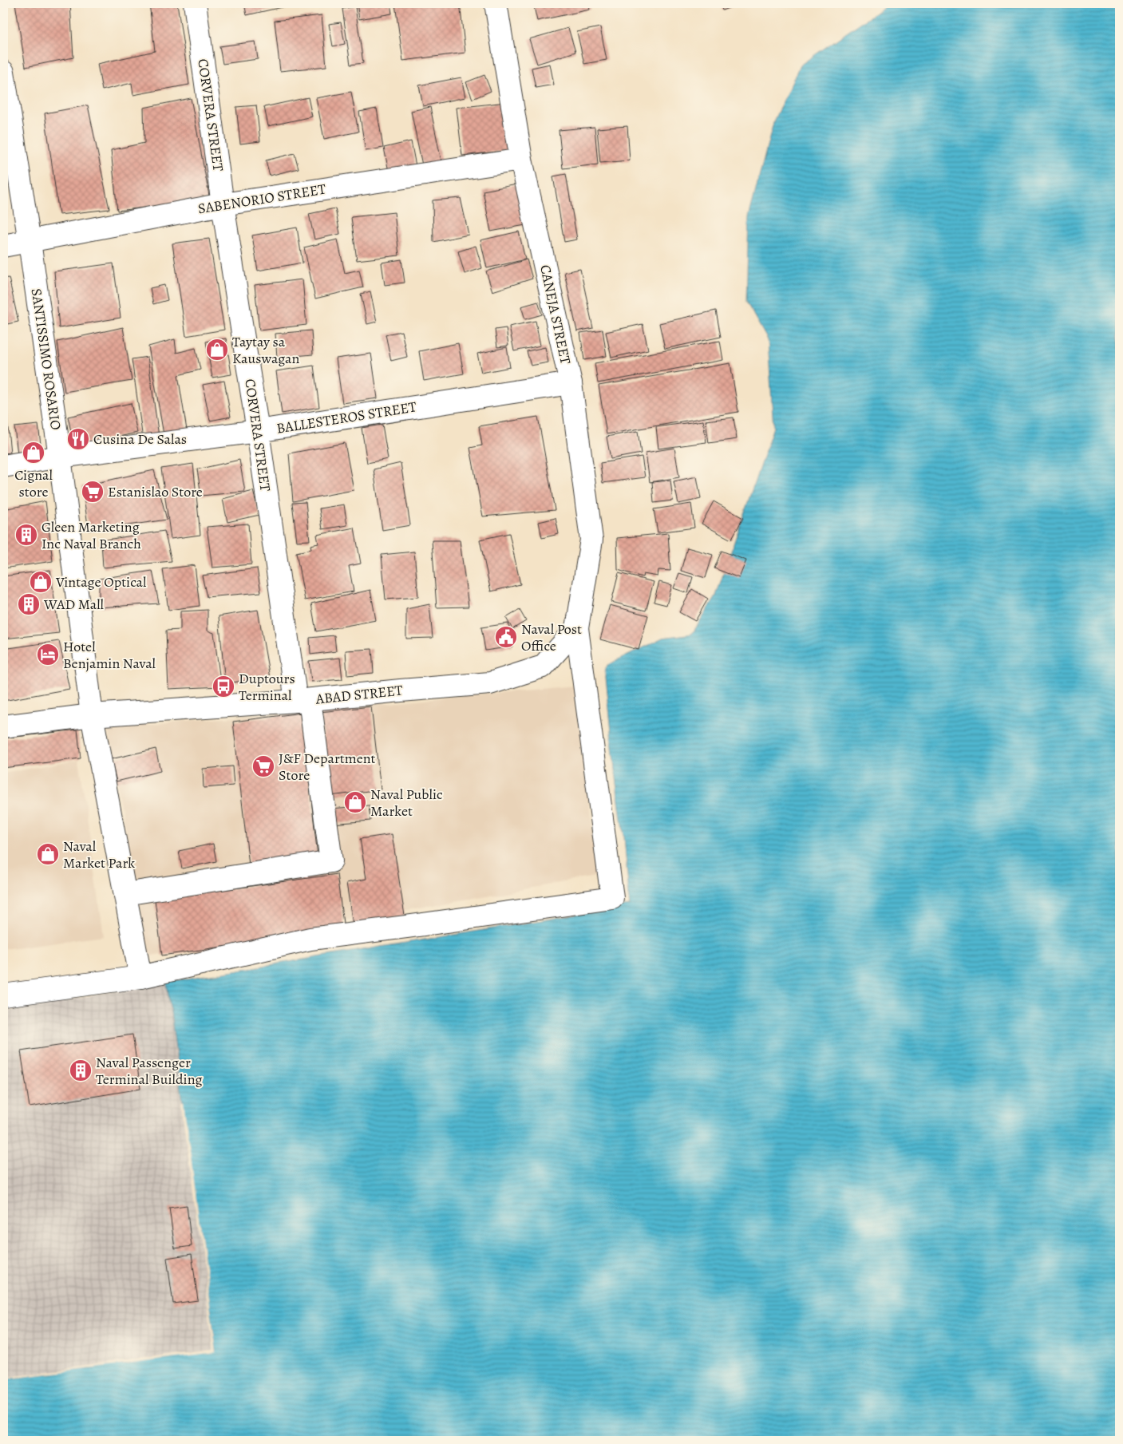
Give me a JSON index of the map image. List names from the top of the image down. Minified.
{"streets":{"street":["CORVERA STREET","SABENORIO STREET","CANEJA STREET","SANTISSIMO ROSARIO","BALLESTEROS STREET","ABAD STREET"]},"crossings":[["CORVERA STREET","SABENORIO STREET"],["CORVERA STREET","SANTISSIMO ROSARIO"],["CORVERA STREET","BALLESTEROS STREET"],["CORVERA STREET","ABAD STREET"],["SABENORIO STREET","CANEJA STREET"],["SABENORIO STREET","SANTISSIMO ROSARIO"],["CANEJA STREET","SANTISSIMO ROSARIO"],["CANEJA STREET","BALLESTEROS STREET"],["CANEJA STREET","ABAD STREET"],["SANTISSIMO ROSARIO","BALLESTEROS STREET"],["SANTISSIMO ROSARIO","ABAD STREET"]],"places":{"shop":["Taytay sa Kauswagan","Cignal store","Vintage Optical","Naval Public Market","Naval Market Park"],"restaurant":["Cusina De Salas"],"supermarket":["Estanislao Store","J&F Department Store"],"building":["Gleen Marketing Inc Naval Branch","WAD Mall","Naval Passenger Terminal Building"],"public building":["Naval Post Office"],"hotel":["Hotel Benjamin Naval"],"bus stop":["Duptours Terminal"]}}
